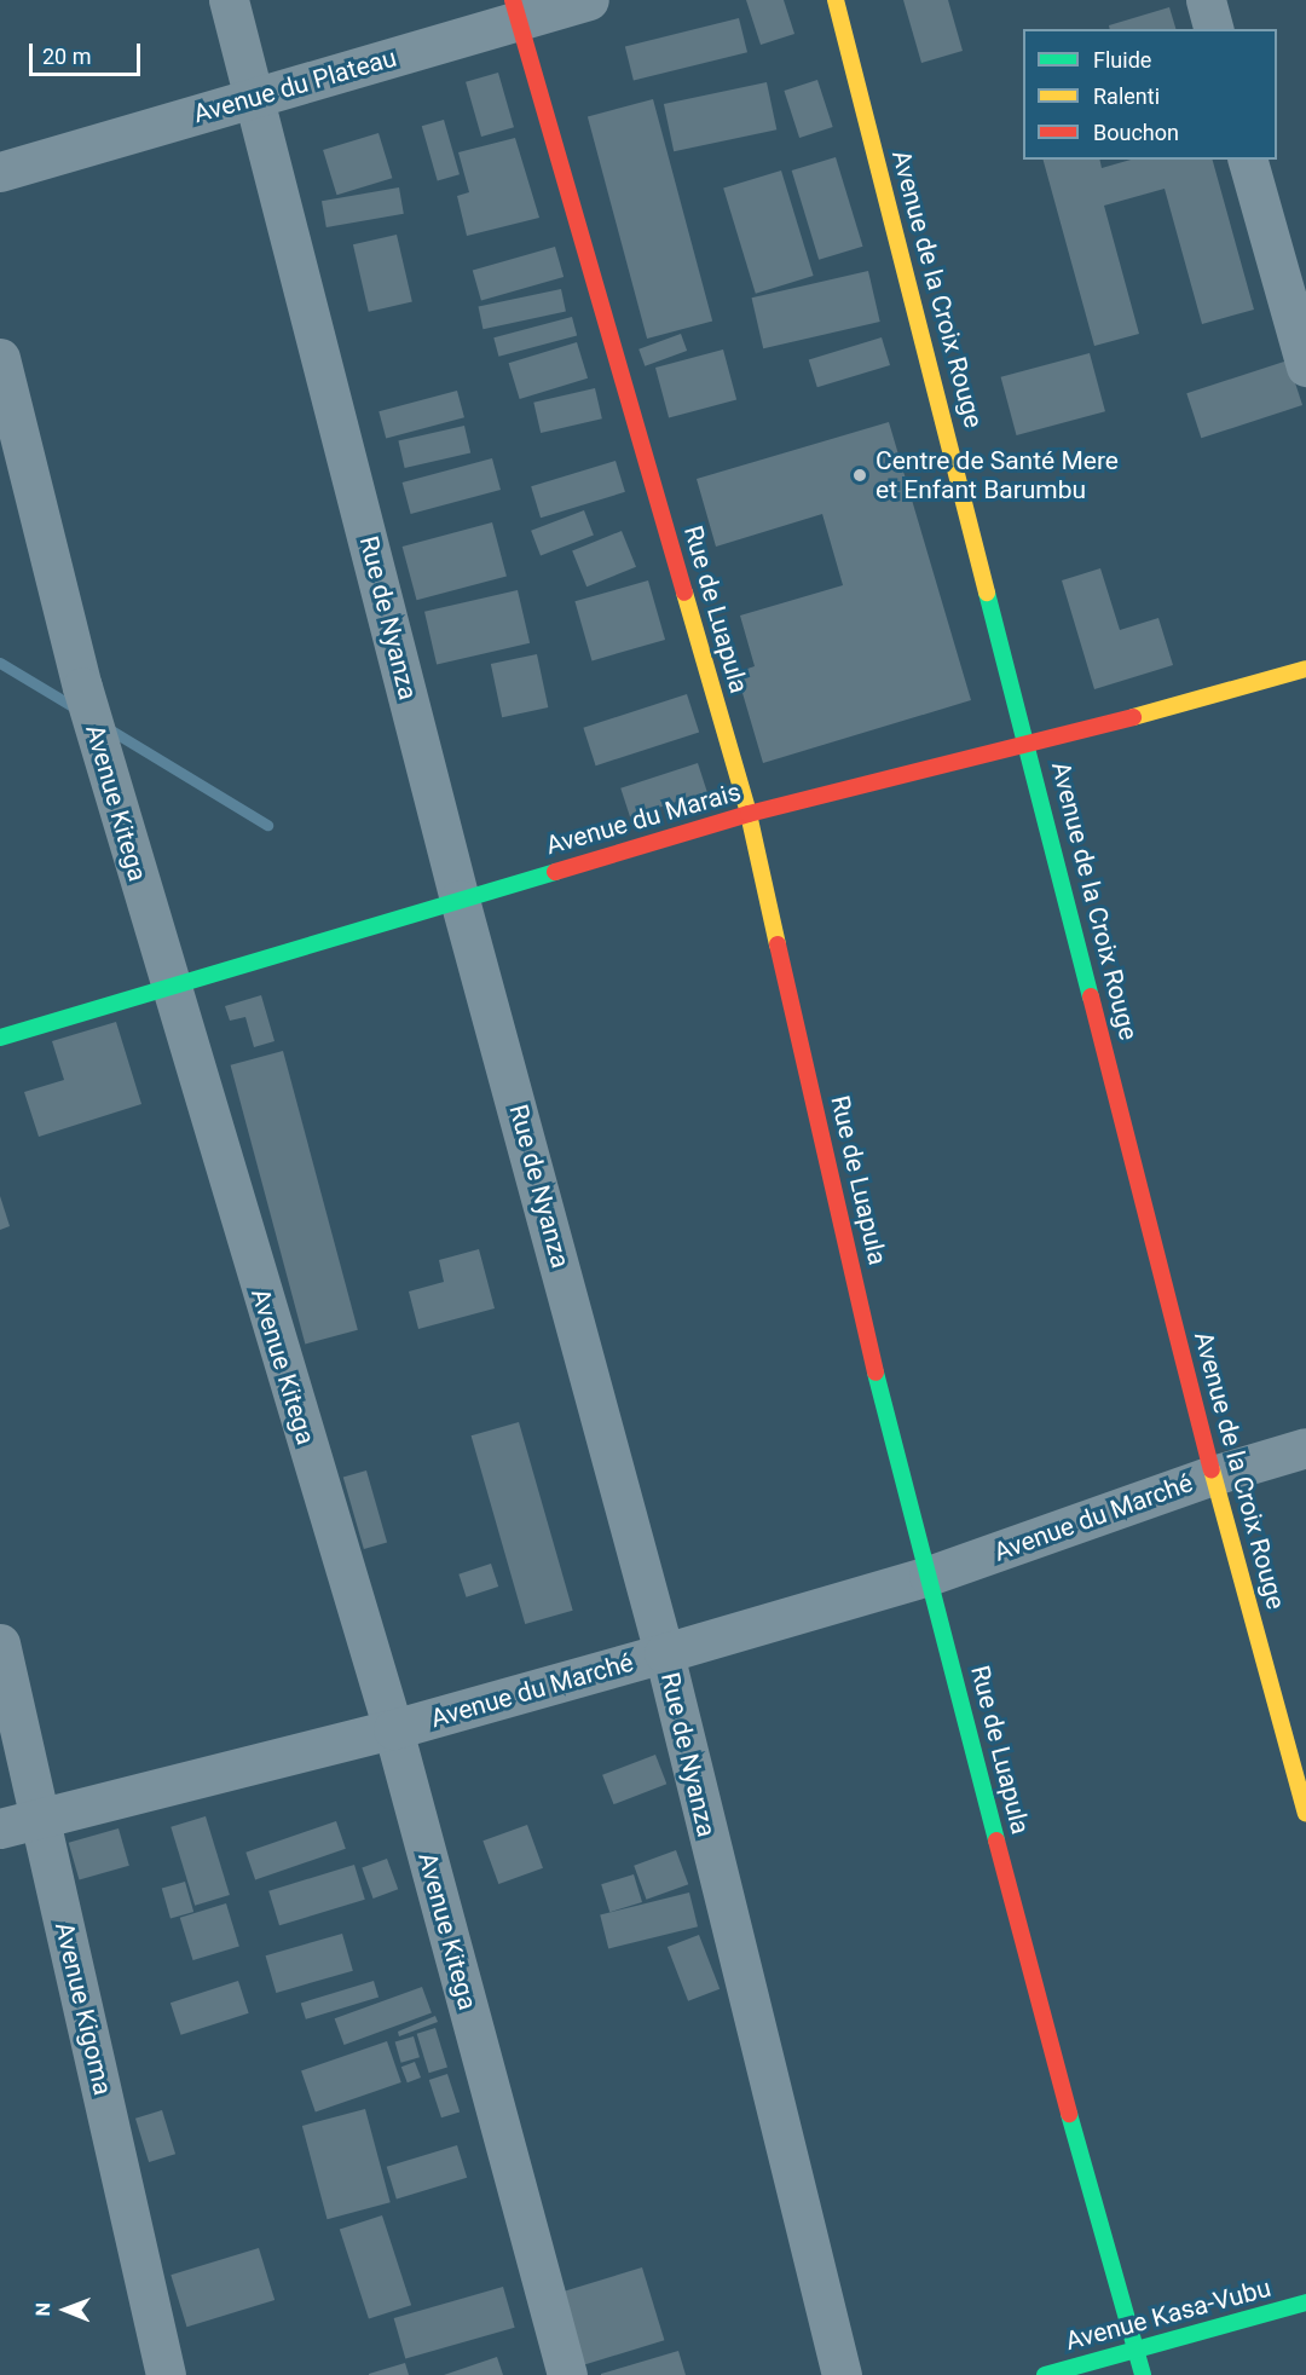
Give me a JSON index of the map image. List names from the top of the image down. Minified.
{"streets":{"street":["Avenue du Plateau","Avenue de la Croix Rouge","Rue de Luapula","Rue de Nyanza","Avenue Kitega","Avenue du Marais","Avenue du Marché","Avenue Kigoma","Avenue Kasa-Vubu"]},"crossings":[["Avenue du Plateau","Rue de Luapula"],["Avenue du Plateau","Rue de Nyanza"],["Avenue de la Croix Rouge","Avenue du Marais"],["Avenue de la Croix Rouge","Avenue du Marché"],["Rue de Luapula","Avenue du Marais"],["Rue de Luapula","Avenue du Marché"],["Rue de Luapula","Avenue Kasa-Vubu"],["Rue de Nyanza","Avenue du Marais"],["Rue de Nyanza","Avenue du Marché"],["Avenue Kitega","Avenue du Marais"],["Avenue Kitega","Avenue du Marché"],["Avenue du Marché","Avenue Kigoma"]],"places":["Centre de Santé Mere et Enfant Barumbu"],"legend":["Fluide","Ralenti","Bouchon"],"scale_bar":"20 m","north":"left"}
